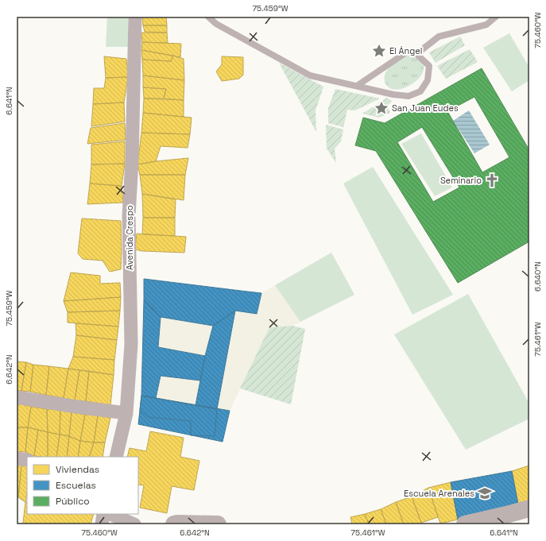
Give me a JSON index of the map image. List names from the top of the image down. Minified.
{"streets":{"street":["Avenida Crespo"]},"places":{"place":["El Ángel","San Juan Eudes"],"church":["Seminario"],"school or university":["Escuela Arenales"]},"legend":["Viviendas","Escuelas","Público"],"coordinates":["75.459°W","75.460°W","6.641°N","6.640°N","75.461°W","6.642°N"]}
